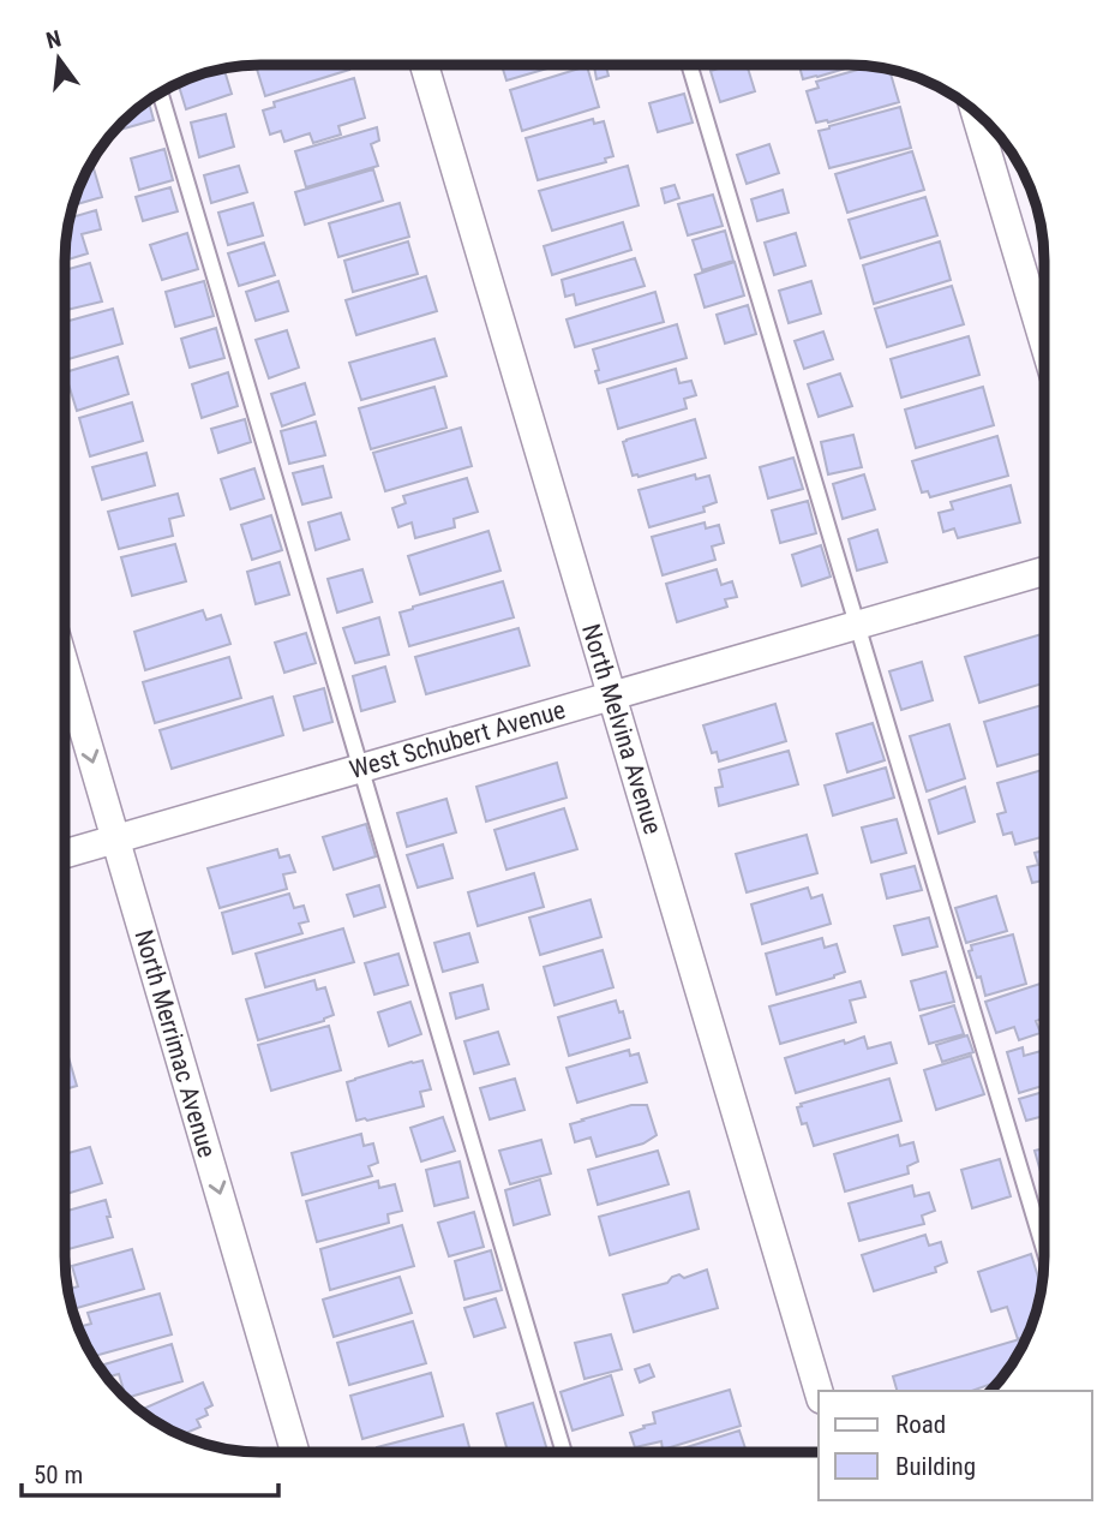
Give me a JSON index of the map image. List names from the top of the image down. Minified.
{"streets":{"street":["North Melvina Avenue","West Schubert Avenue","North Merrimac Avenue"]},"crossings":[["North Melvina Avenue","West Schubert Avenue"],["West Schubert Avenue","North Merrimac Avenue"]],"one_way":["North Merrimac Avenue"],"legend":["Road","Building"],"scale_bar":"50 m","north":"top"}
